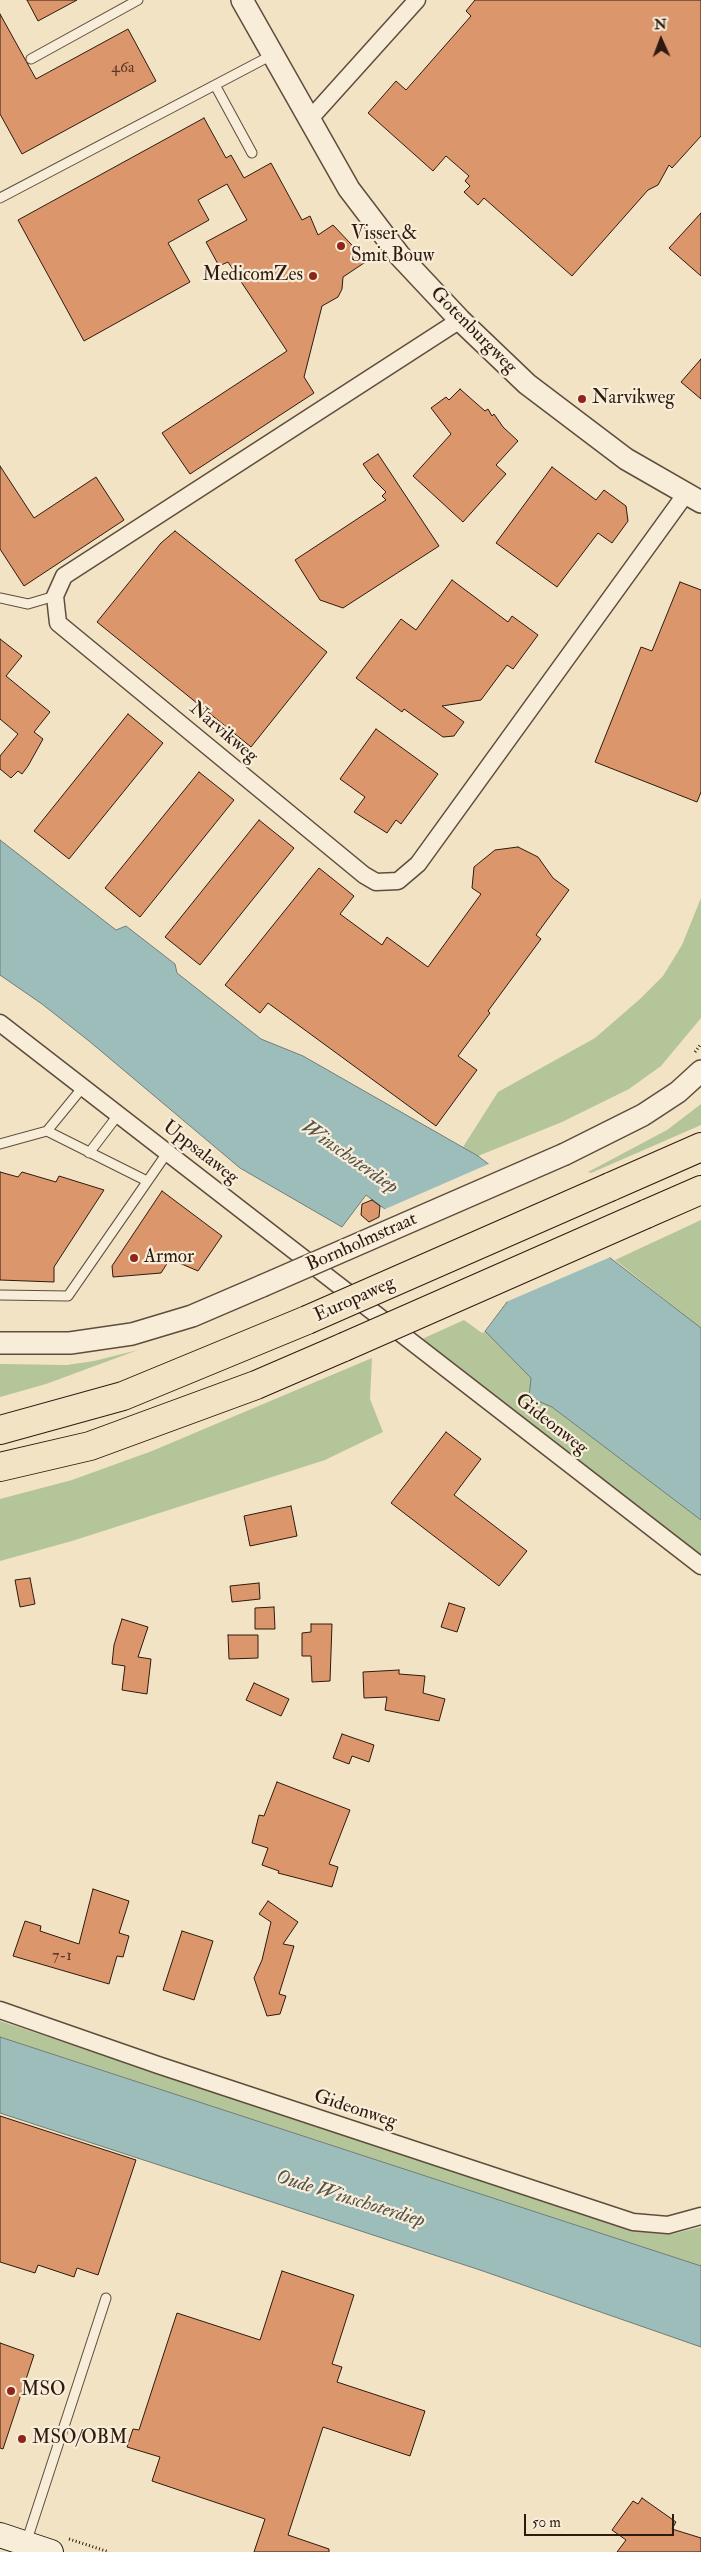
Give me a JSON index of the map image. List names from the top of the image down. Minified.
{"streets":{"highway":["Europaweg"],"street":["Gotenburgweg","Narvikweg","Uppsalaweg","Bornholmstraat","Gideonweg"]},"crossings":[["Gotenburgweg","Narvikweg"],["Uppsalaweg","Gideonweg"]],"water":["Winschoterdiep","Oude Winschoterdiep"],"places":["Visser & Smit Bouw","MedicomZes","Narvikweg","Armor","MSO","MSO/OBM"],"house_numbers":["46a","7-1"],"scale_bar":"50 m","north":"top"}
